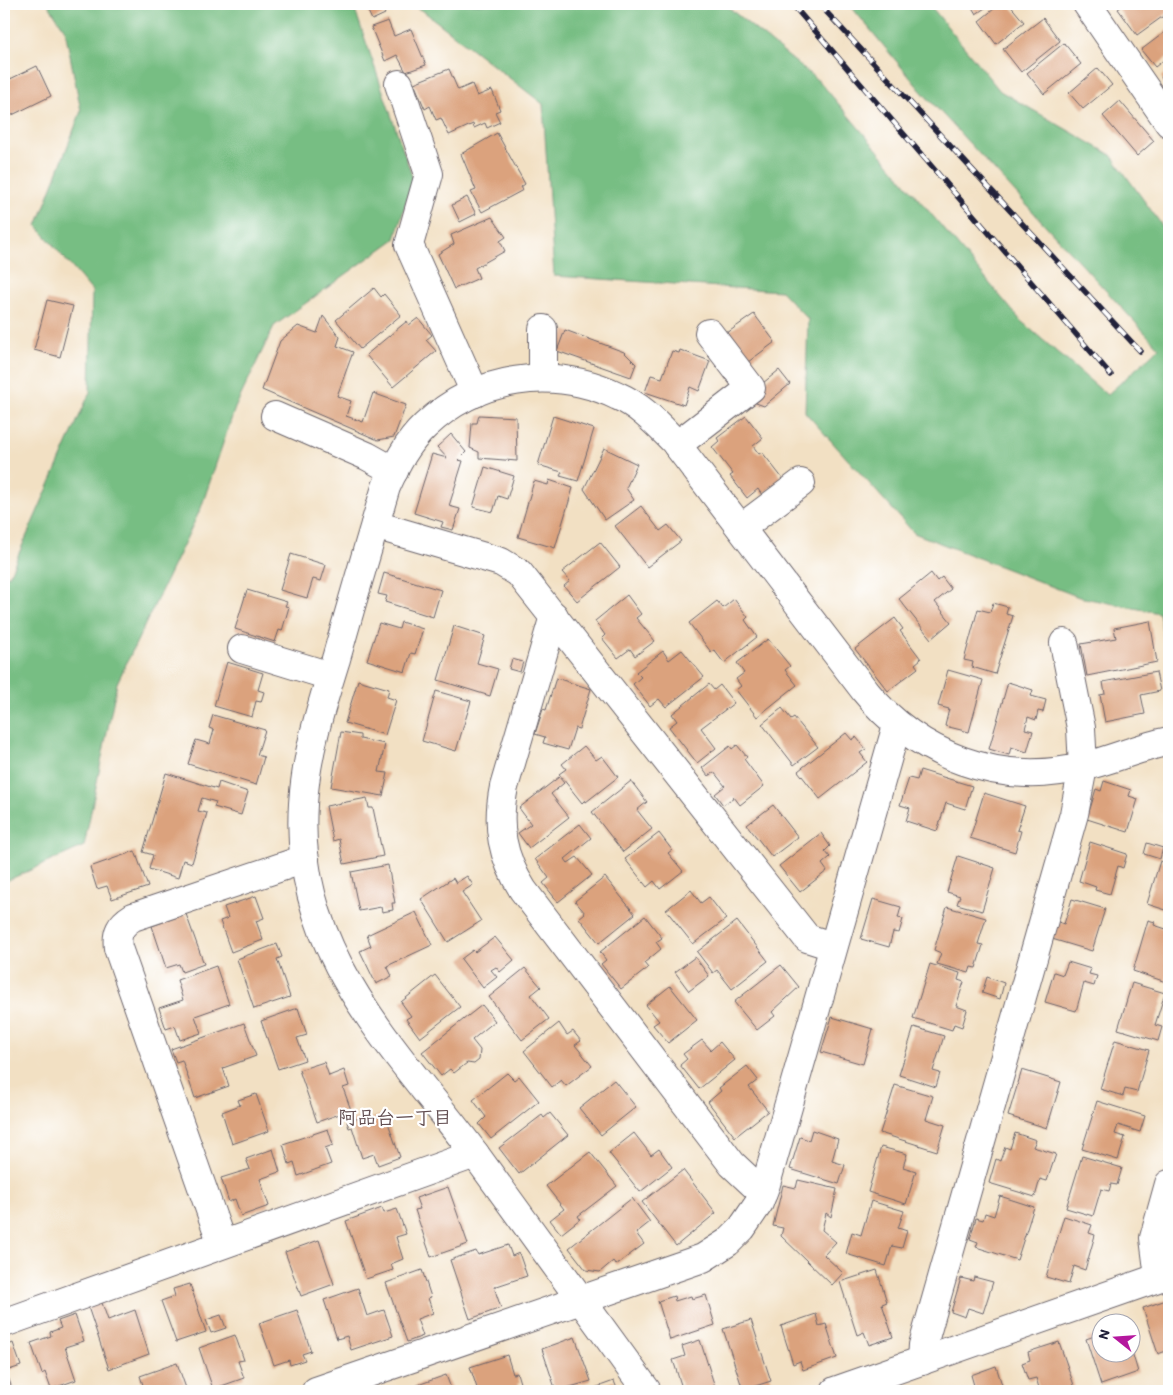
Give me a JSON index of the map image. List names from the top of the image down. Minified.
{"districts":["阿品台一丁目"],"north":"left"}
